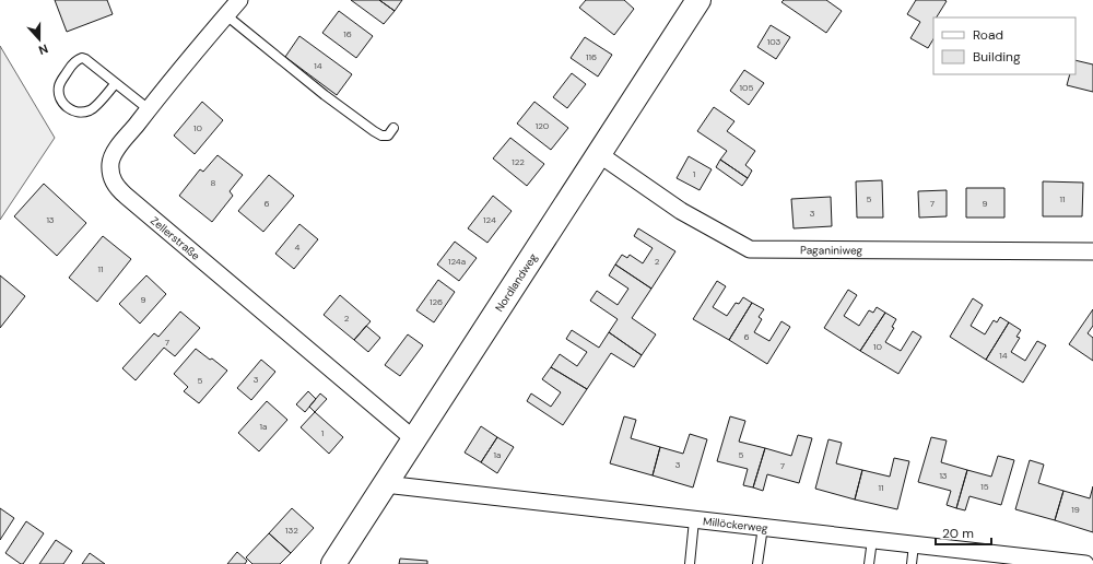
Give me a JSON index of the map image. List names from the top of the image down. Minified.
{"streets":{"street":["Zellerstraße","Paganiniweg","Nordlandweg","Millöckerweg"]},"crossings":[["Zellerstraße","Nordlandweg"],["Paganiniweg","Nordlandweg"],["Nordlandweg","Millöckerweg"]],"house_numbers":["16","103","116","14","105","120","10","122","1","8","5","11","6","7","9","3","13","124","4","124a","2","11","9","126","2","6","7","10","14","3","5","1a","1","1a","5","3","7","13","15","11","19","132"],"legend":["Road","Building"],"scale_bar":"20 m","north":"bottom"}
